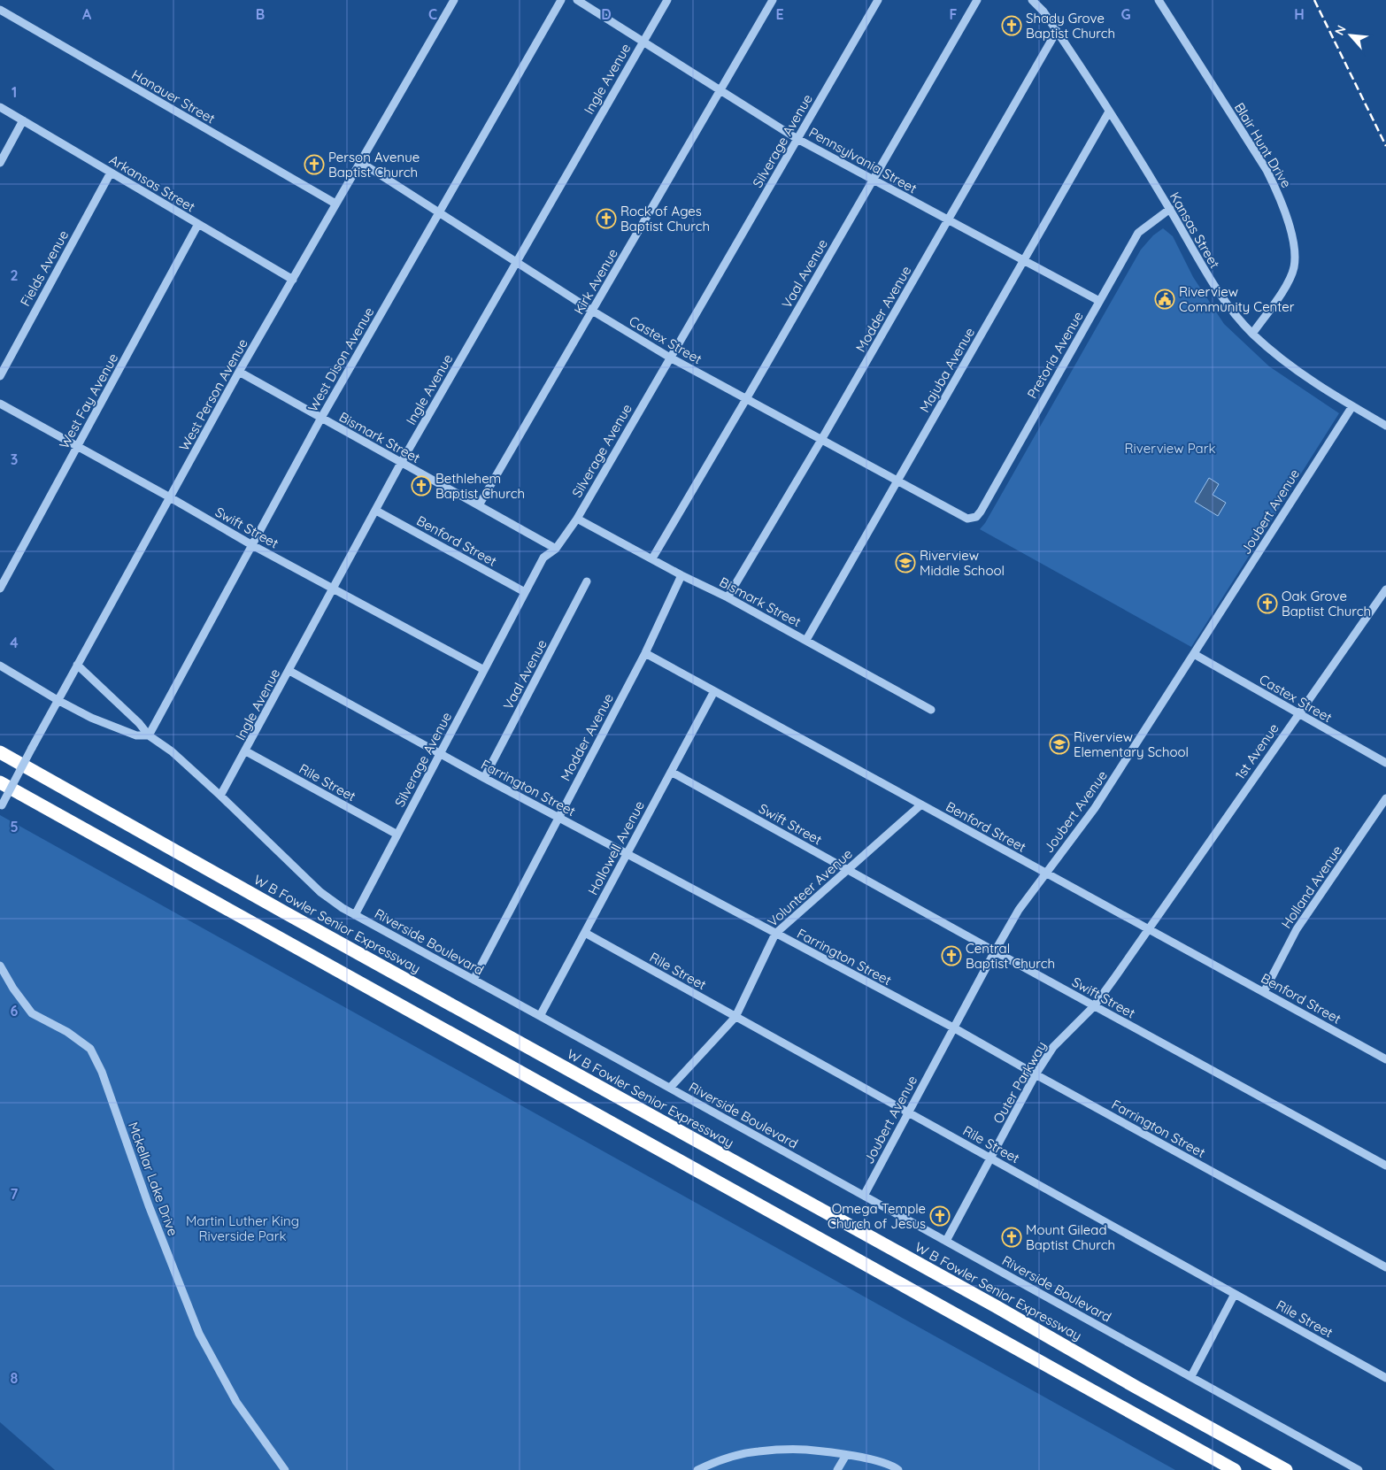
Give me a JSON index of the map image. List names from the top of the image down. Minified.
{"streets":{"highway":["W B Fowler Senior Expressway"],"street":["Ingle Avenue","Hanauer Street","Silverage Avenue","Blair Hunt Drive","Pennsylvania Street","Arkansas Street","Kansas Street","Fields Avenue","Vaal Avenue","Kirk Avenue","Modder Avenue","Castex Street","Pretoria Avenue","West Dison Avenue","Majuba Avenue","West Person Avenue","West Fay Avenue","Bismark Street","Joubert Avenue","Swift Street","Benford Street","1st Avenue","Rile Street","Farrington Street","Hollowell Avenue","Holland Avenue","Volunteer Avenue","Riverside Boulevard","Outer Parkway","Mckellar Lake Drive"]},"crossings":[["Ingle Avenue","Pennsylvania Street"],["Ingle Avenue","Castex Street"],["Ingle Avenue","Bismark Street"],["Ingle Avenue","Swift Street"],["Ingle Avenue","Benford Street"],["Ingle Avenue","Rile Street"],["Ingle Avenue","Farrington Street"],["Ingle Avenue","Riverside Boulevard"],["Hanauer Street","West Person Avenue"],["Silverage Avenue","Pennsylvania Street"],["Silverage Avenue","Castex Street"],["Silverage Avenue","Bismark Street"],["Silverage Avenue","Swift Street"],["Silverage Avenue","Benford Street"],["Silverage Avenue","Rile Street"],["Silverage Avenue","Farrington Street"],["Silverage Avenue","Riverside Boulevard"],["Blair Hunt Drive","Kansas Street"],["Pennsylvania Street","Vaal Avenue"],["Pennsylvania Street","Kirk Avenue"],["Pennsylvania Street","Modder Avenue"],["Pennsylvania Street","Pretoria Avenue"],["Pennsylvania Street","Majuba Avenue"],["Arkansas Street","Fields Avenue"],["Arkansas Street","West Person Avenue"],["Arkansas Street","West Fay Avenue"],["Kansas Street","Modder Avenue"],["Kansas Street","Pretoria Avenue"],["Kansas Street","Majuba Avenue"],["Kansas Street","Joubert Avenue"],["Vaal Avenue","Castex Street"],["Vaal Avenue","Bismark Street"],["Vaal Avenue","Farrington Street"],["Kirk Avenue","Castex Street"],["Kirk Avenue","Bismark Street"],["Modder Avenue","Castex Street"],["Modder Avenue","Bismark Street"],["Modder Avenue","Benford Street"],["Modder Avenue","Farrington Street"],["Modder Avenue","Riverside Boulevard"],["Castex Street","Pretoria Avenue"],["Castex Street","West Dison Avenue"],["Castex Street","Majuba Avenue"],["Castex Street","West Person Avenue"],["Castex Street","Joubert Avenue"],["Castex Street","1st Avenue"],["West Dison Avenue","Bismark Street"],["West Dison Avenue","Swift Street"],["West Dison Avenue","Riverside Boulevard"],["Majuba Avenue","Bismark Street"],["West Person Avenue","Bismark Street"],["West Person Avenue","Swift Street"],["West Person Avenue","Riverside Boulevard"],["West Fay Avenue","Swift Street"],["Joubert Avenue","Swift Street"],["Joubert Avenue","Benford Street"],["Joubert Avenue","Rile Street"],["Joubert Avenue","Farrington Street"],["Joubert Avenue","Riverside Boulevard"],["Swift Street","Hollowell Avenue"],["Swift Street","Volunteer Avenue"],["Swift Street","Outer Parkway"],["Benford Street","1st Avenue"],["Benford Street","Hollowell Avenue"],["Benford Street","Holland Avenue"],["Benford Street","Volunteer Avenue"],["Benford Street","Outer Parkway"],["1st Avenue","Outer Parkway"],["Rile Street","Hollowell Avenue"],["Rile Street","Volunteer Avenue"],["Rile Street","Outer Parkway"],["Farrington Street","Hollowell Avenue"],["Farrington Street","Volunteer Avenue"],["Farrington Street","Outer Parkway"],["Hollowell Avenue","Riverside Boulevard"],["Volunteer Avenue","Riverside Boulevard"],["Riverside Boulevard","Outer Parkway"]],"parks":["Riverview Park","Martin Luther King Riverside Park"],"places":{"church":["Shady Grove Baptist Church","Person Avenue Baptist Church","Rock of Ages Baptist Church","Bethlehem Baptist Church","Oak Grove Baptist Church","Central Baptist Church","Omega Temple Church of Jesus","Mount Gilead Baptist Church"],"public building":["Riverview Community Center"],"school or university":["Riverview Middle School","Riverview Elementary School"]},"north":"top left","grid":{"columns":["A","B","C","D","E","F","G","H"],"rows":["1","2","3","4","5","6","7","8"]}}
